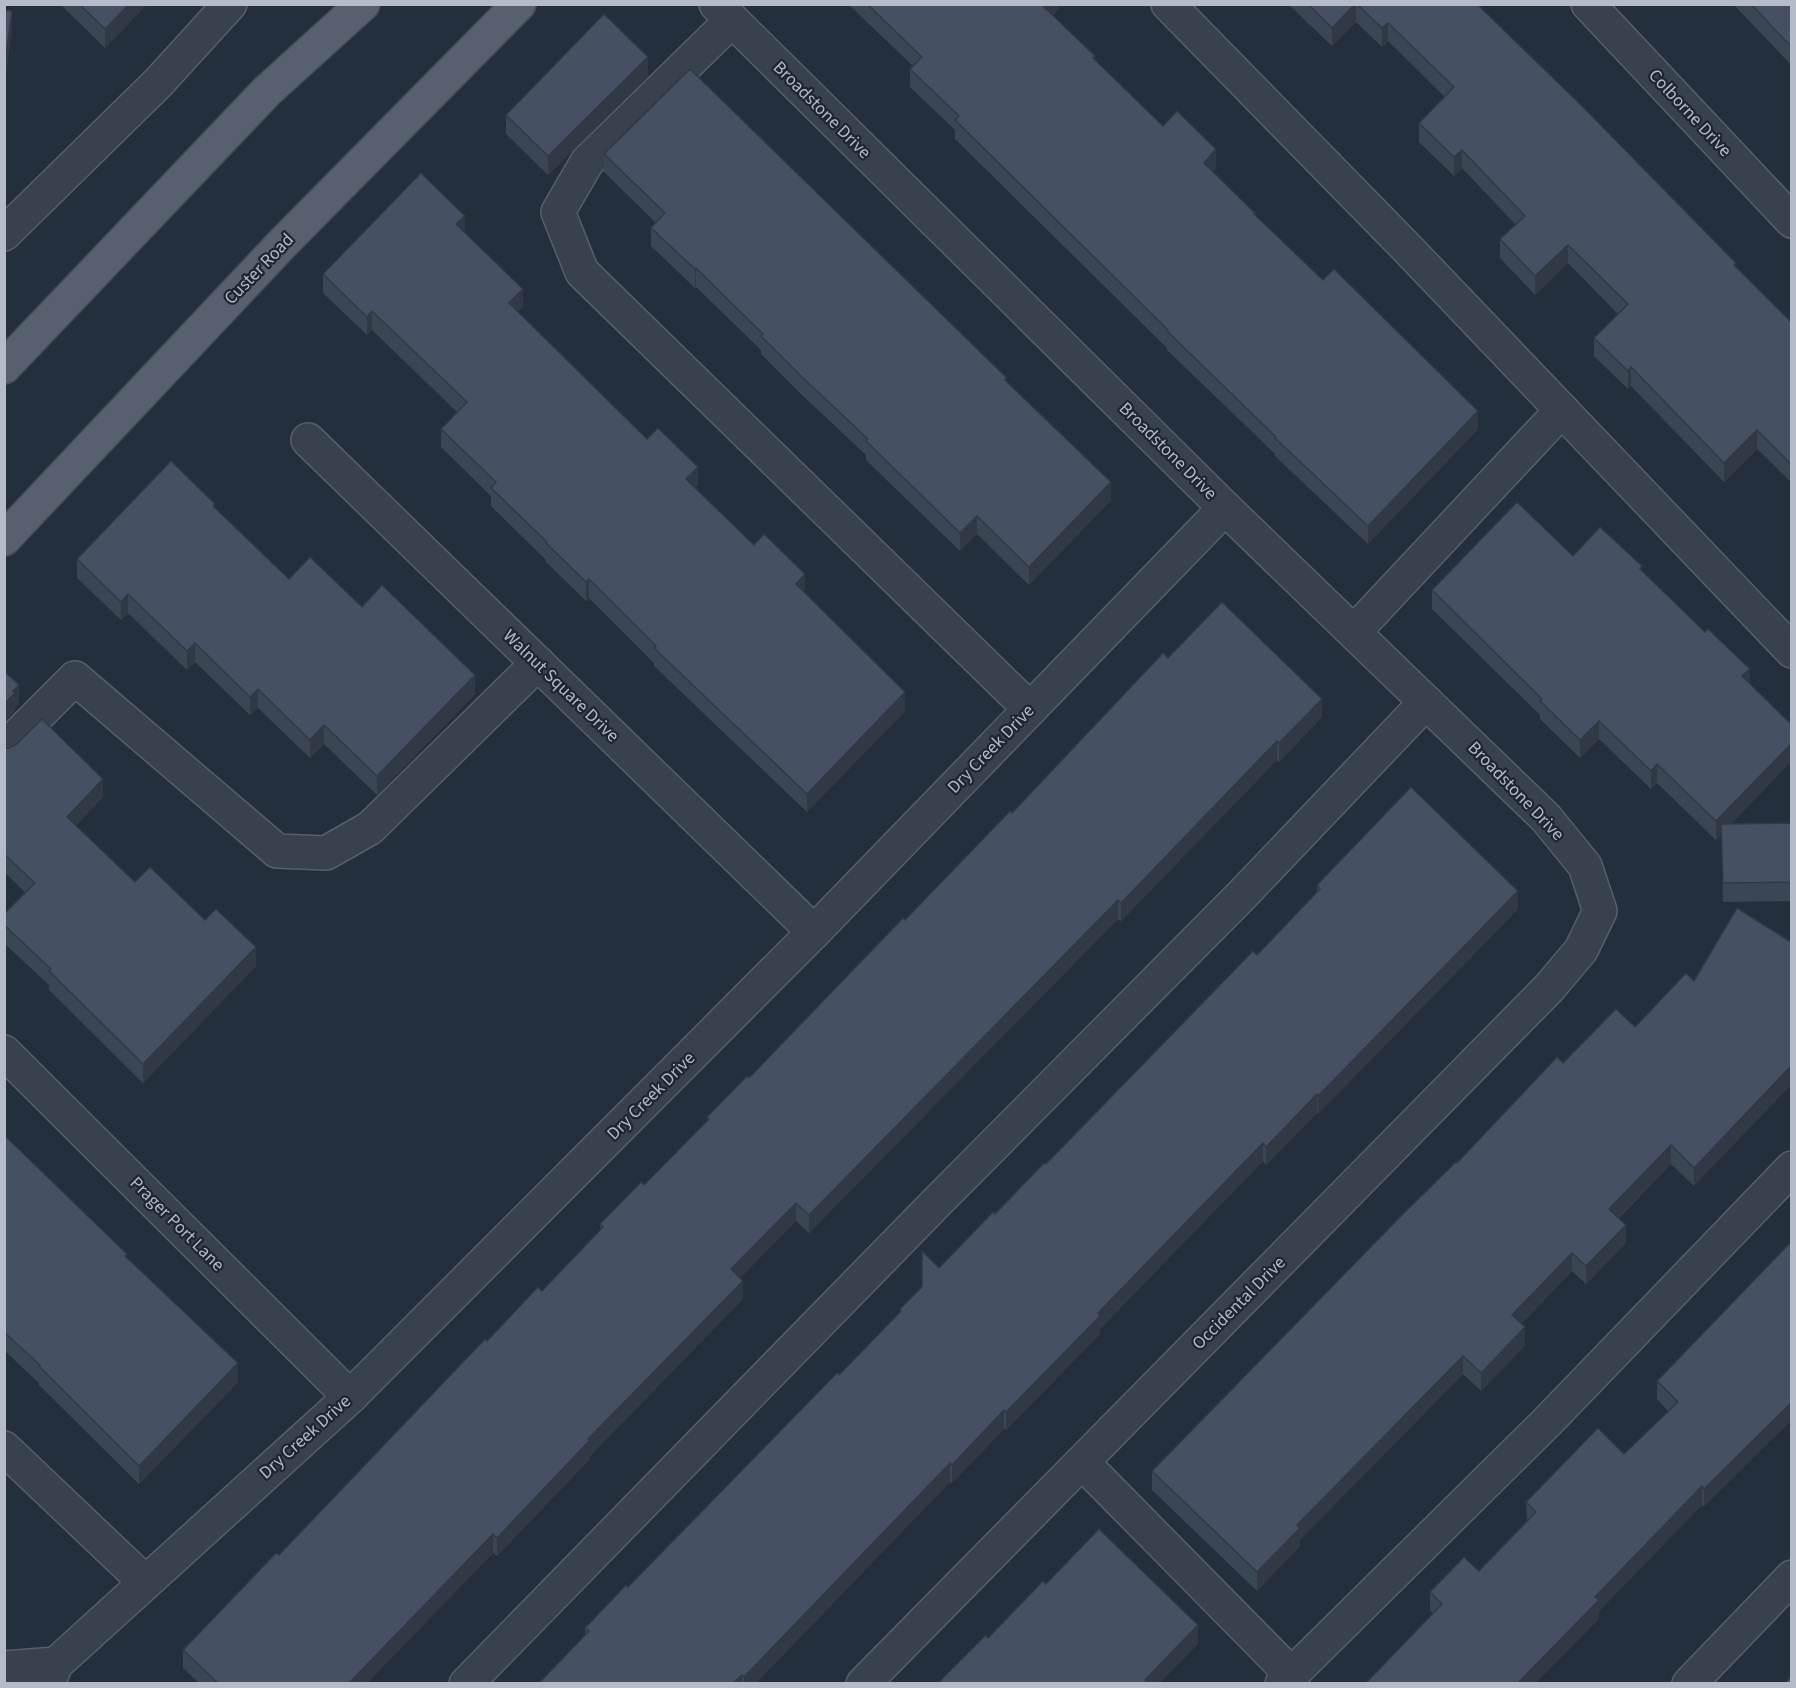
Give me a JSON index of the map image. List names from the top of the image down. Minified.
{"streets":{"main road":["Custer Road"],"street":["Broadstone Drive","Colborne Drive","Walnut Square Drive","Dry Creek Drive","Prager Port Lane","Occidental Drive"]},"crossings":[["Broadstone Drive","Dry Creek Drive"],["Broadstone Drive","Occidental Drive"],["Walnut Square Drive","Dry Creek Drive"],["Dry Creek Drive","Prager Port Lane"]]}
